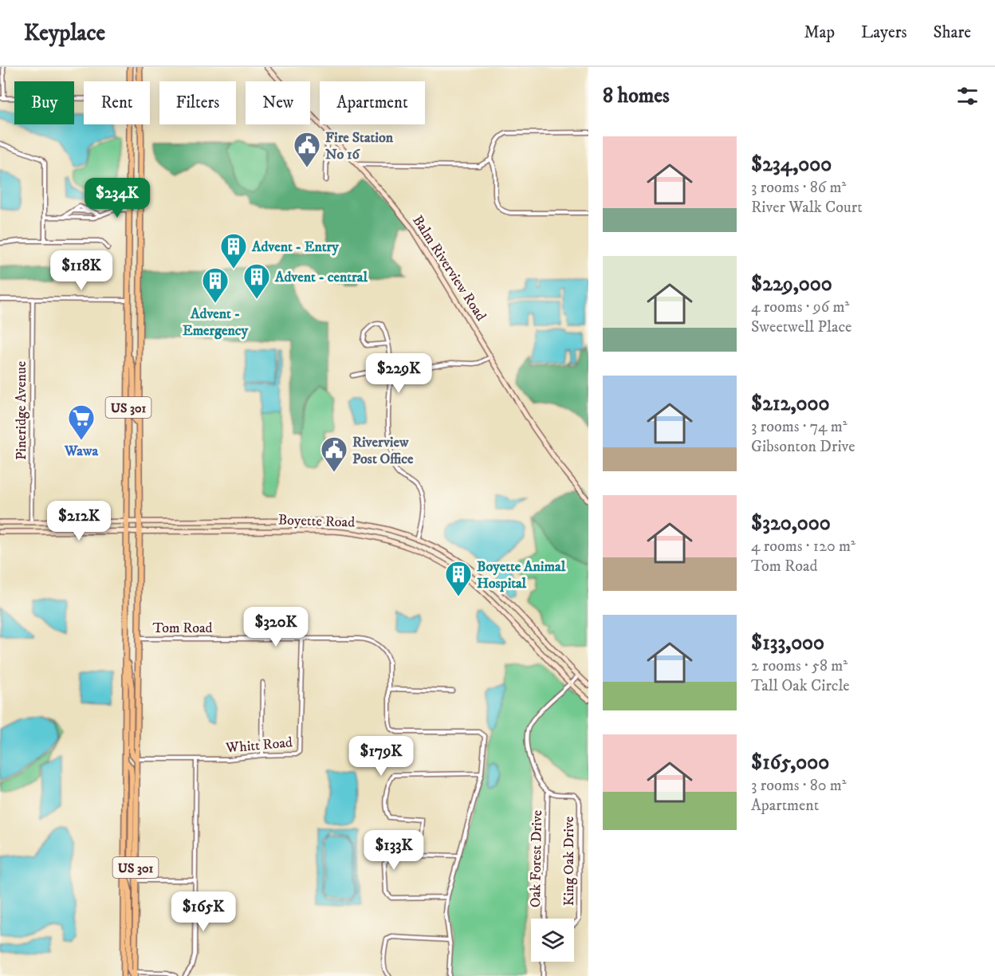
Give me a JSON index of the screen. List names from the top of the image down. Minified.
{"streets":{"main road":["Balm Riverview Road","US 301","Boyette Road"],"street":["Pineridge Avenue","Tom Road","Whitt Road","Oak Forest Drive","King Oak Drive"]},"crossings":[["US 301","Boyette Road"],["US 301","Tom Road"],["US 301","Whitt Road"],["Pineridge Avenue","Boyette Road"],["Tom Road","Whitt Road"],["Oak Forest Drive","King Oak Drive"]],"places":{"public building":["Fire Station No 16","Riverview Post Office"],"building":["Advent - Entry","Advent - central","Advent - Emergency","Boyette Animal Hospital"],"supermarket":["Wawa"]},"page":{"header":"Keyplace","nav":["Map","Layers","Share"],"heading":"8 homes","chip":["Buy","Rent","Filters","New","Apartment"],"list":[{"name":"$234,000","note":"3 rooms · 86 m² · River Walk Court"},{"name":"$229,000","note":"4 rooms · 96 m² · Sweetwell Place"},{"name":"$212,000","note":"3 rooms · 74 m² · Gibsonton Drive"},{"name":"$320,000","note":"4 rooms · 120 m² · Tom Road"},{"name":"$133,000","note":"2 rooms · 58 m² · Tall Oak Circle"},{"name":"$165,000","note":"3 rooms · 80 m² · Apartment"}],"price":["$234K","$118K","$229K","$212K","$320K","$179K","$133K","$165K"]}}
